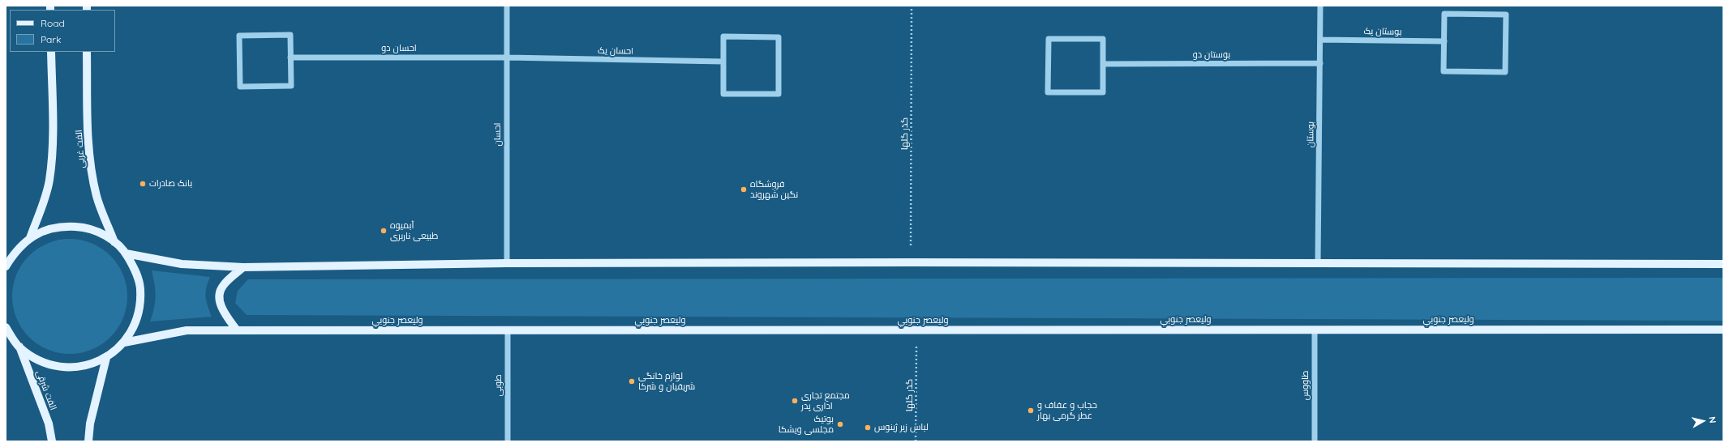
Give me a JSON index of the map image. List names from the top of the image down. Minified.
{"streets":{"main road":["الفت غربی","وليعصر جنوبي","الفت شرقی"],"street":["بوستان یک","احسان دو","احسان یک","بوستان دو","احسان","بوستان","طوبی","طاووس"],"path":["گذر گلها"]},"crossings":[["بوستان یک","بوستان"],["احسان دو","احسان یک"],["احسان دو","احسان"],["احسان یک","احسان"],["بوستان دو","بوستان"],["گذر گلها","وليعصر جنوبي"],["وليعصر جنوبي","طوبی"],["وليعصر جنوبي","طاووس"]],"places":["بانک صادرات","فروشگاه نگین شهروند","آبمیوه طبیعی ناربری","لوازم خانگی شریفیان و شرکا","مجتمع تجاری اداری پدر","حجاب و عفاف و عطر گرمی بهار","بوتیک مجلسی ویشکا","لباس زیر ژینوس"],"legend":["Road","Park"],"north":"right"}
